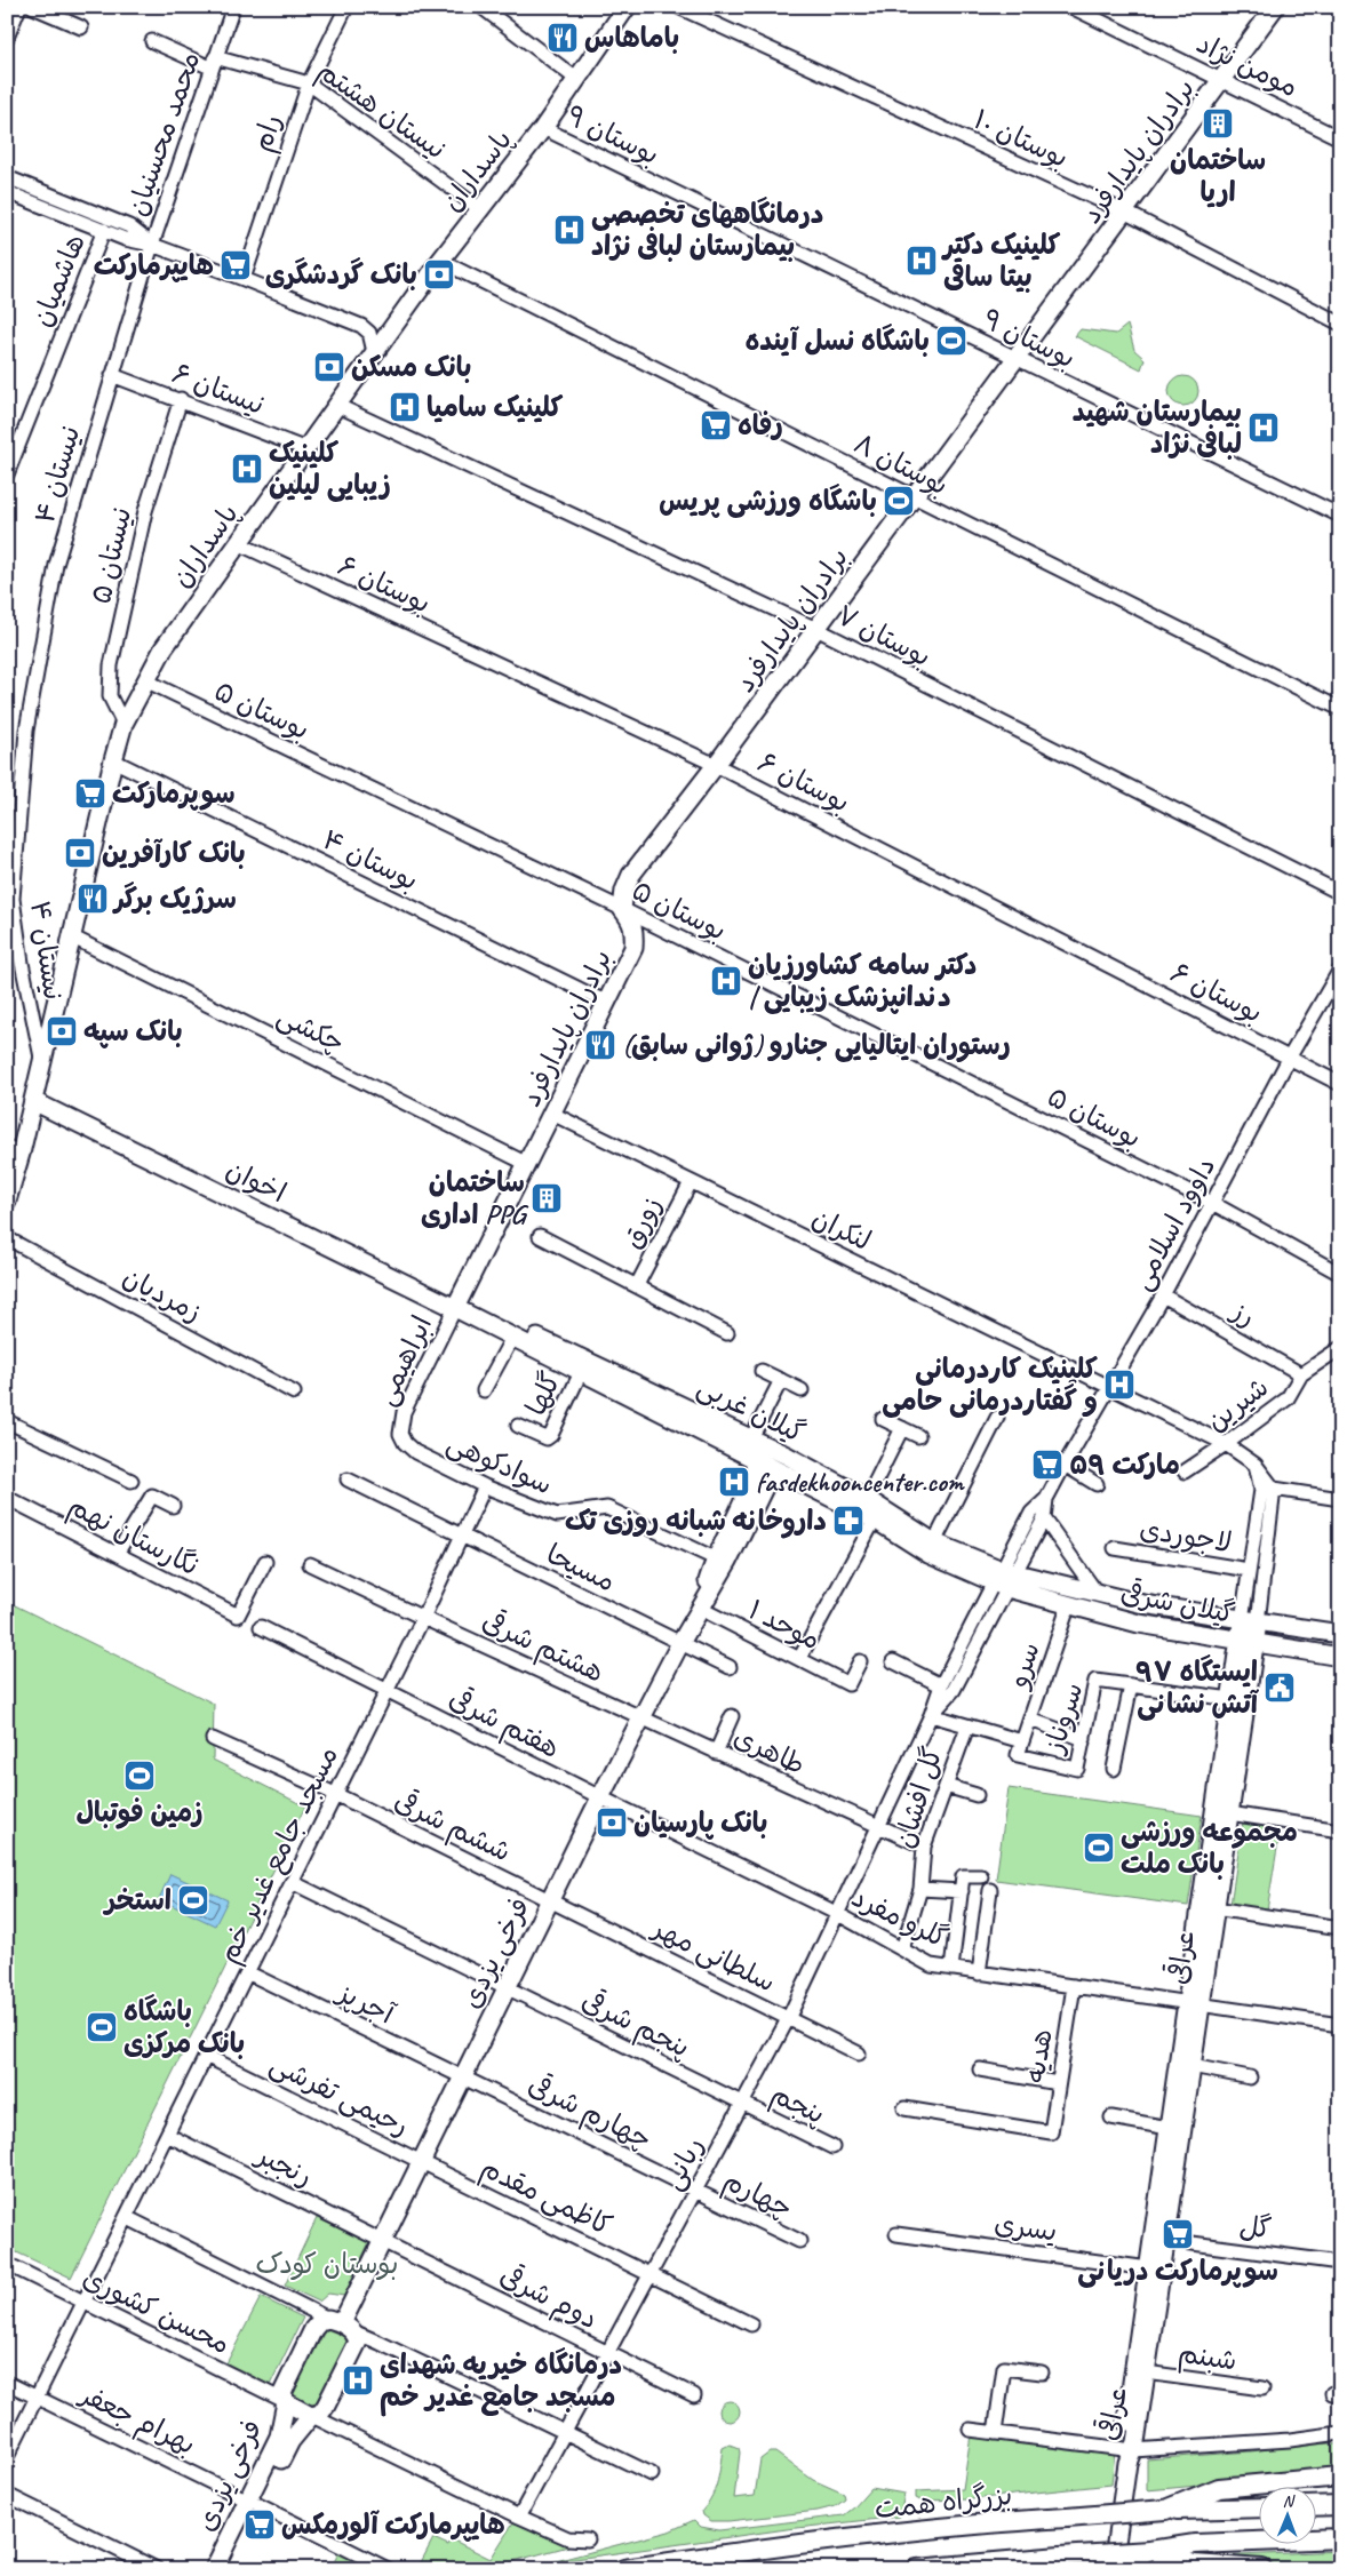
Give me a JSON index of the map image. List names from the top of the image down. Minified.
{"streets":{"highway":["بزرگراه همت"],"main road":["برادران پایدارفرد","پاسداران","اخوان","گیلان غربی","گیلان شرقی","فرخی یزدی","عراقی"],"street":["مومن نژاد","نیستان هشتم","رام","محمد محسنیان","بوستان ۹","بوستان ۱۰","هاشمیان","نیستان ۶","بوستان ۸","نیستان ۴","نیستان ۵","بوستان ۶","بوستان ۷","بوستان ۵","بوستان ۴","چکشی","زورق","داوود اسلامی","لنکران","زمردیان","رز","ابراهیمی","گلها","شیرین","سوادکوهی","نگارستان نهم","لاجوردی","مسیحا","موحد ۱","هشتم شرقی","سرو","سروناز","هفتم شرقی","طاهری","گل افشان","ششم شرقی","مسجد جامع غدیر خم","گلرو مفرد","سلطانی مهر","آجرپز","پنجم شرقی","هدیه","رحیمی تفرشی","پنجم","چهارم شرقی","ربانی","رنجبر","چهارم","کاظمی مقدم","یسری","گل","دوم شرقی","محسن کشوری","شبنم","بهرام جعفر"]},"crossings":[["مومن نژاد","برادران پایدارفرد"],["نیستان هشتم","رام"],["نیستان هشتم","محمد محسنیان"],["نیستان هشتم","پاسداران"],["محمد محسنیان","نیستان ۴"],["بوستان ۹","برادران پایدارفرد"],["بوستان ۹","پاسداران"],["بوستان ۱۰","برادران پایدارفرد"],["برادران پایدارفرد","بوستان ۸"],["برادران پایدارفرد","بوستان ۶"],["برادران پایدارفرد","بوستان ۷"],["برادران پایدارفرد","بوستان ۵"],["برادران پایدارفرد","بوستان ۴"],["برادران پایدارفرد","چکشی"],["برادران پایدارفرد","اخوان"],["برادران پایدارفرد","لنکران"],["برادران پایدارفرد","ابراهیمی"],["برادران پایدارفرد","گیلان غربی"],["پاسداران","نیستان ۶"],["پاسداران","بوستان ۸"],["پاسداران","نیستان ۴"],["پاسداران","نیستان ۵"],["پاسداران","بوستان ۶"],["پاسداران","بوستان ۷"],["پاسداران","بوستان ۵"],["پاسداران","بوستان ۴"],["پاسداران","چکشی"],["پاسداران","اخوان"],["نیستان ۶","نیستان ۴"],["نیستان ۶","نیستان ۵"],["بوستان ۶","داوود اسلامی"],["بوستان ۵","داوود اسلامی"],["اخوان","ابراهیمی"],["اخوان","گیلان غربی"],["زورق","لنکران"],["داوود اسلامی","لنکران"],["داوود اسلامی","رز"],["داوود اسلامی","گیلان غربی"],["داوود اسلامی","گیلان شرقی"],["داوود اسلامی","سروناز"],["داوود اسلامی","طاهری"],["داوود اسلامی","ربانی"],["لنکران","شیرین"],["رز","شیرین"],["ابراهیمی","گیلان غربی"],["ابراهیمی","سوادکوهی"],["گلها","گیلان غربی"],["گیلان غربی","گیلان شرقی"],["گیلان غربی","فرخی یزدی"],["سوادکوهی","مسجد جامع غدیر خم"],["سوادکوهی","فرخی یزدی"],["مسیحا","مسجد جامع غدیر خم"],["مسیحا","فرخی یزدی"],["گیلان شرقی","سرو"],["گیلان شرقی","عراقی"],["موحد ۱","فرخی یزدی"],["هشتم شرقی","طاهری"],["هشتم شرقی","مسجد جامع غدیر خم"],["هشتم شرقی","فرخی یزدی"],["سرو","سروناز"],["سروناز","گل افشان"],["سروناز","عراقی"],["هفتم شرقی","مسجد جامع غدیر خم"],["هفتم شرقی","گلرو مفرد"],["هفتم شرقی","فرخی یزدی"],["طاهری","گل افشان"],["طاهری","فرخی یزدی"],["طاهری","ربانی"],["گل افشان","گلرو مفرد"],["ششم شرقی","مسجد جامع غدیر خم"],["ششم شرقی","فرخی یزدی"],["ششم شرقی","سلطانی مهر"],["مسجد جامع غدیر خم","آجرپز"],["مسجد جامع غدیر خم","پنجم شرقی"],["مسجد جامع غدیر خم","رحیمی تفرشی"],["مسجد جامع غدیر خم","رنجبر"],["مسجد جامع غدیر خم","محسن کشوری"],["مسجد جامع غدیر خم","بهرام جعفر"],["گلرو مفرد","فرخی یزدی"],["گلرو مفرد","عراقی"],["گلرو مفرد","هدیه"],["گلرو مفرد","ربانی"],["فرخی یزدی","سلطانی مهر"],["فرخی یزدی","آجرپز"],["فرخی یزدی","پنجم شرقی"],["فرخی یزدی","رحیمی تفرشی"],["فرخی یزدی","چهارم شرقی"],["فرخی یزدی","رنجبر"],["فرخی یزدی","کاظمی مقدم"],["فرخی یزدی","دوم شرقی"],["فرخی یزدی","محسن کشوری"],["فرخی یزدی","بهرام جعفر"],["سلطانی مهر","ربانی"],["عراقی","یسری"],["عراقی","گل"],["عراقی","شبنم"],["آجرپز","چهارم شرقی"],["پنجم شرقی","پنجم"],["پنجم شرقی","ربانی"],["رحیمی تفرشی","کاظمی مقدم"],["پنجم","ربانی"],["چهارم شرقی","ربانی"],["چهارم شرقی","چهارم"],["ربانی","چهارم"],["ربانی","کاظمی مقدم"],["ربانی","دوم شرقی"],["رنجبر","دوم شرقی"]],"parks":["بوستان کودک"],"places":{"restaurant":["باماهاس","سرژیک برگر","رستوران ایتالیایی جنارو (ژوانی سابق)"],"building":["ساختمان اریا","ساختمان اداری PPG"],"hospital":["درمانگاههای تخصصی بیمارستان لبافی نژاد","کلینیک دکتر بیتا ساقی","کلینیک سامیا","بیمارستان شهید لبافی نژاد","کلینیک زیبایی لیلین","دکتر سامه کشاورزیان | دندانپزشک زیبایی","کلینیک کاردرمانی و گفتاردرمانی حامی","fasdekhooncenter.com","درمانگاه خیریه شهدای مسجد جامع غدیر خم"],"supermarket":["هایپرمارکت","رفاه","سوپرمارکت","مارکت ۵۹","سوپرمارکت دریانی","هایپرمارکت آلورمکس"],"bank":["بانک گردشگری","بانک مسکن","بانک کارآفرین","بانک سپه","بانک پارسیان"],"sports":["باشگاه نسل آینده","باشگاه ورزشی پریس","زمین فوتبال","مجموعه ورزشی بانک ملت","استخر","باشگاه بانک مرکزی"],"pharmacy":["داروخانه شبانه روزی تک"],"public building":["ایستگاه ۹۷ آتش نشانی"]},"north":"top"}
